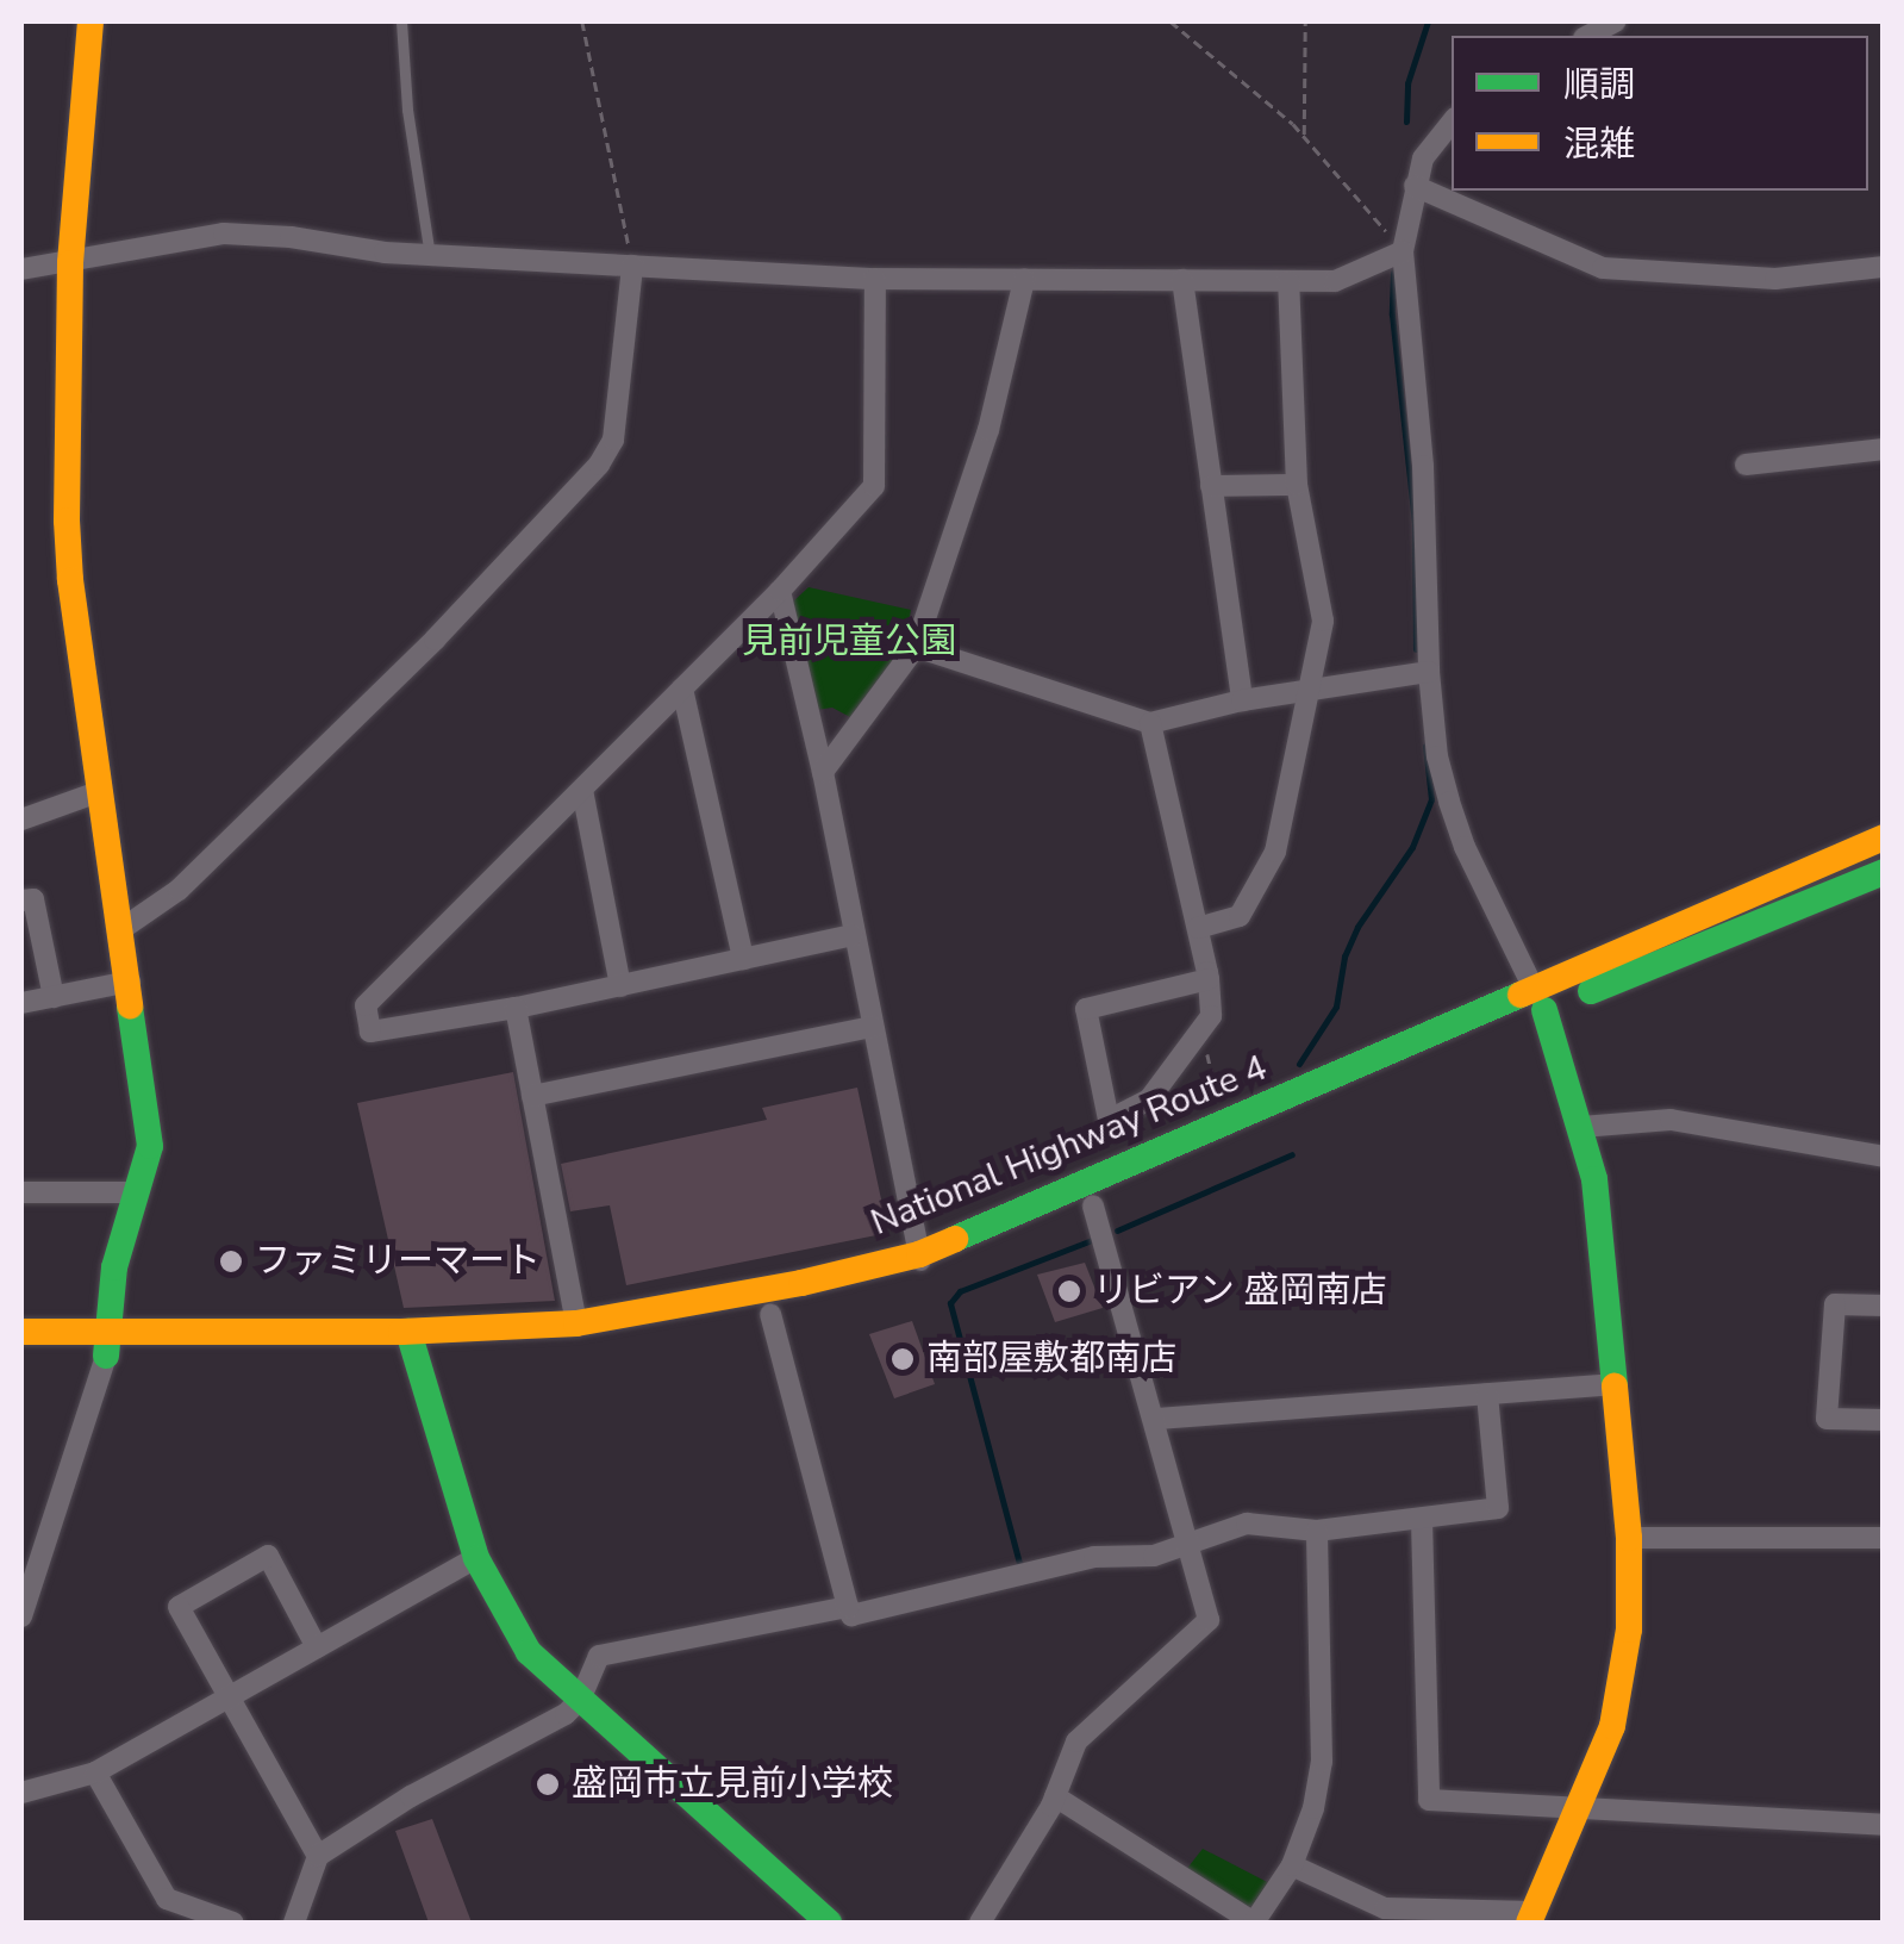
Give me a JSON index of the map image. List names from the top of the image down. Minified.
{"streets":{"main road":["National Highway Route 4"]},"parks":["見前児童公園"],"places":["ファミリーマート","リビアン 盛岡南店","南部屋敷都南店","盛岡市立見前小学校"],"legend":["順調","混雑"]}
